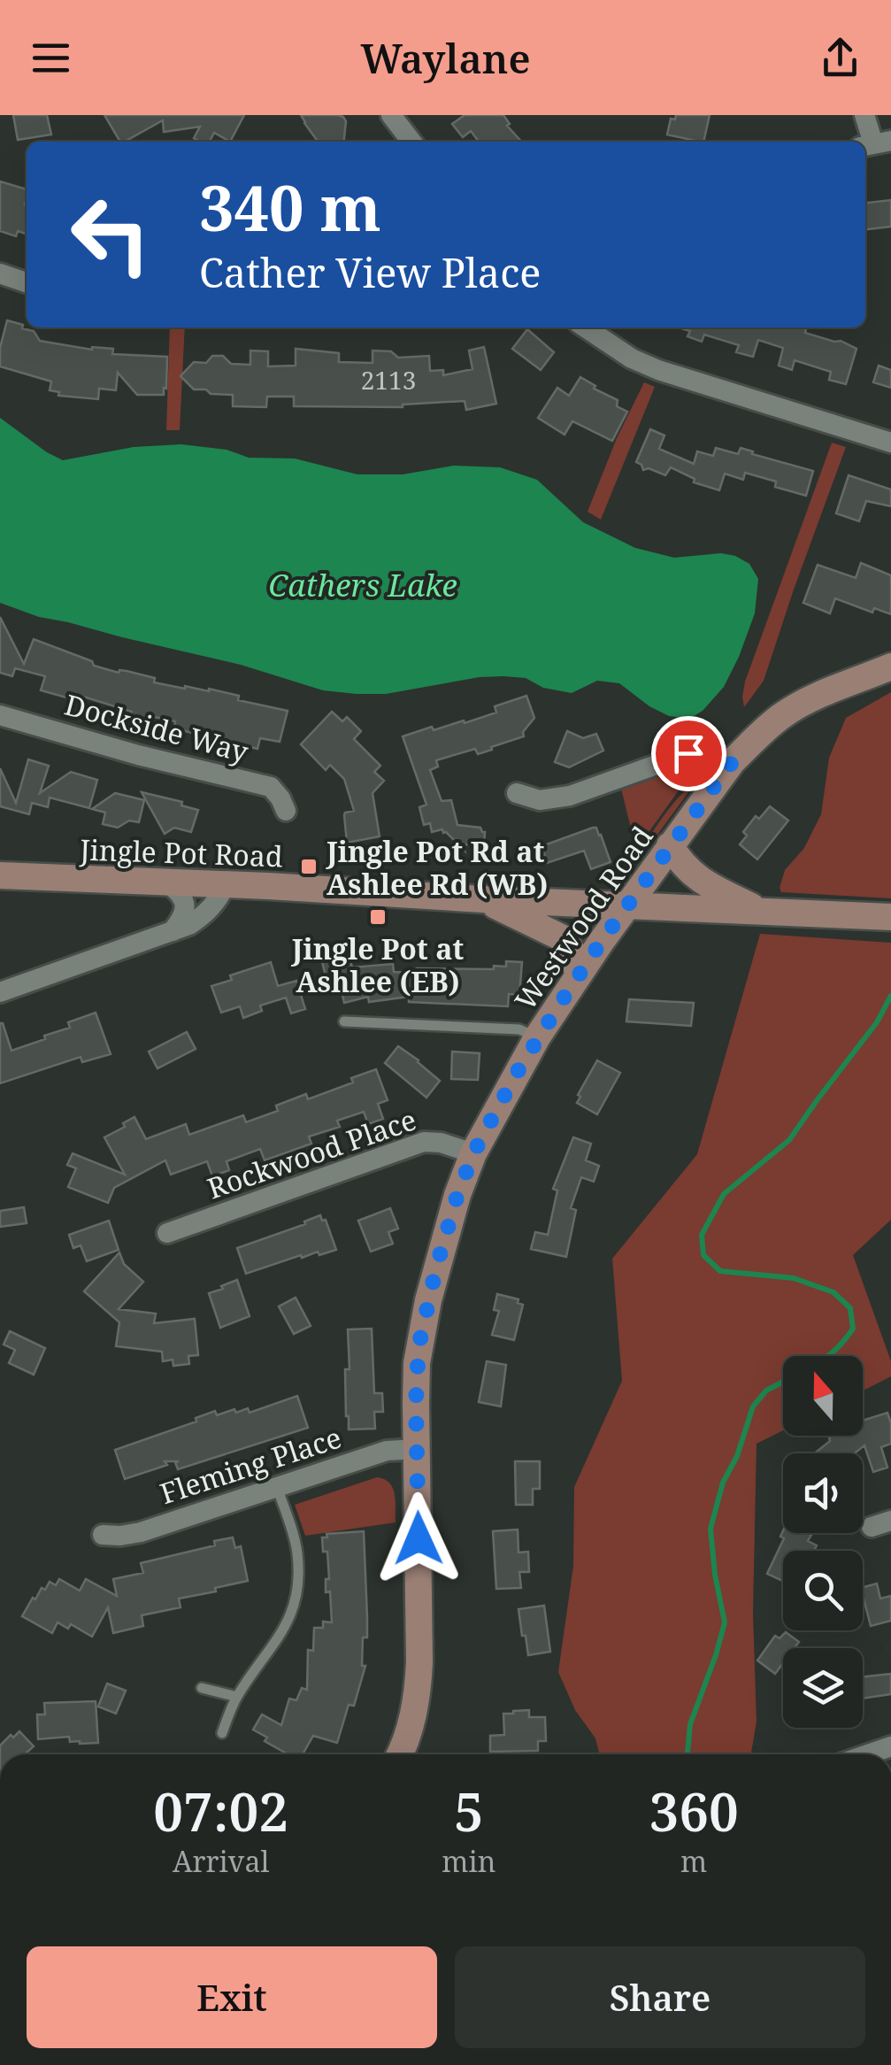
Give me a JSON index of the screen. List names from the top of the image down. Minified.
{"streets":{"street":["Dockside Way","Jingle Pot Road","Westwood Road","Rockwood Place","Fleming Place"]},"crossings":[["Jingle Pot Road","Westwood Road"],["Westwood Road","Rockwood Place"],["Westwood Road","Fleming Place"]],"water":["Cathers Lake"],"places":{"transit":["Jingle Pot Rd at Ashlee Rd (WB)","Jingle Pot at Ashlee (EB)"]},"house_numbers":["2113"],"north":"top","page":{"header":"Waylane","turn":["340 m","Cather View Place"],"eta":["07:02","Arrival","5","min","360","m"],"buttons":["Exit","Share"]}}
